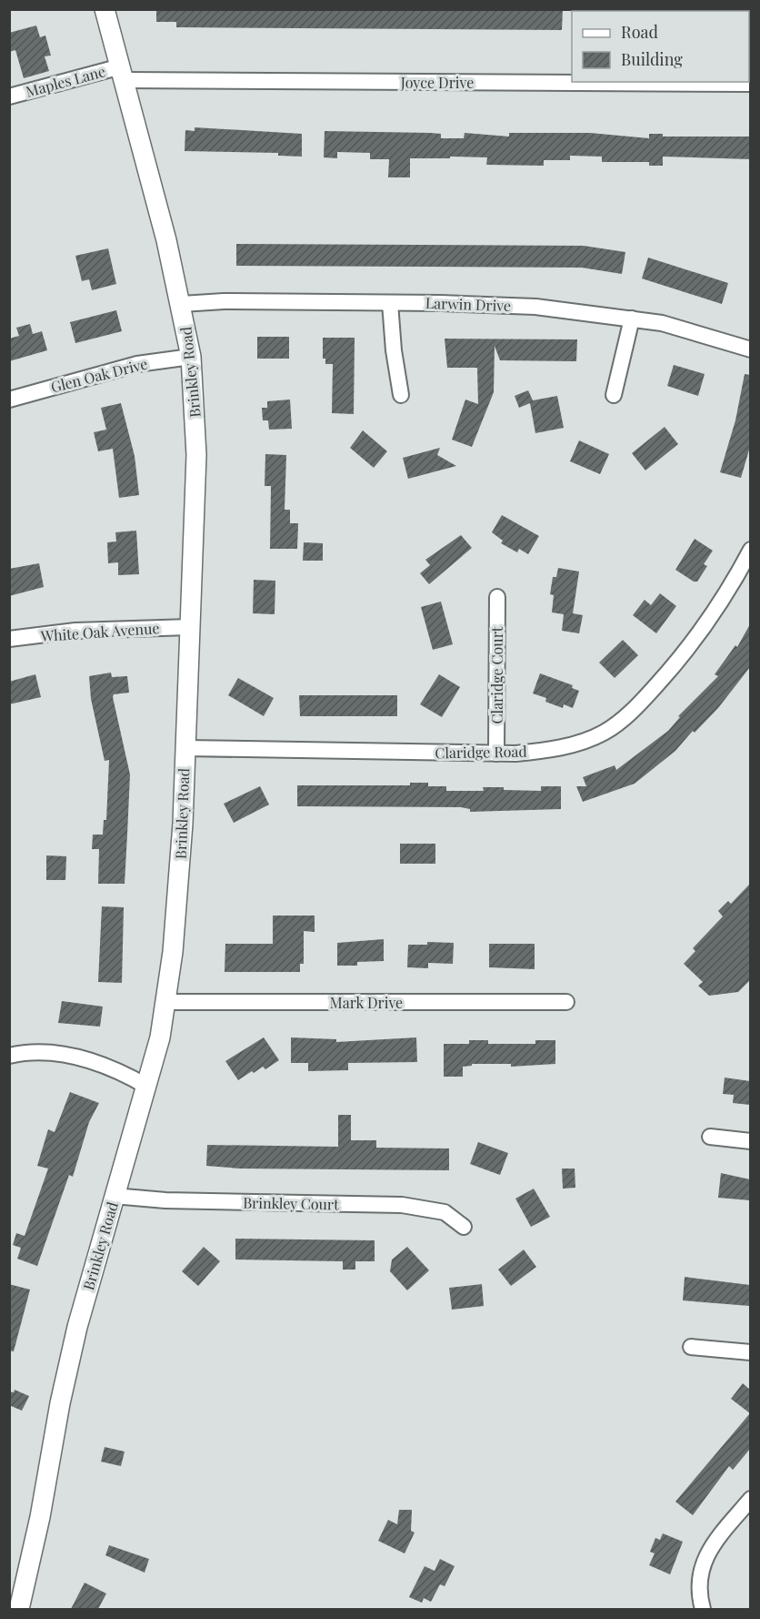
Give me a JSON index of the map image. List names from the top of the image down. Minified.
{"streets":{"main road":["Brinkley Road"],"street":["Maples Lane","Joyce Drive","Larwin Drive","Glen Oak Drive","White Oak Avenue","Claridge Court","Claridge Road","Mark Drive","Brinkley Court"]},"crossings":[["Maples Lane","Joyce Drive"],["Maples Lane","Brinkley Road"],["Joyce Drive","Brinkley Road"],["Larwin Drive","Brinkley Road"],["Brinkley Road","Glen Oak Drive"],["Brinkley Road","White Oak Avenue"],["Brinkley Road","Claridge Road"],["Brinkley Road","Mark Drive"],["Brinkley Road","Brinkley Court"],["Claridge Court","Claridge Road"]],"legend":["Road","Building"]}
